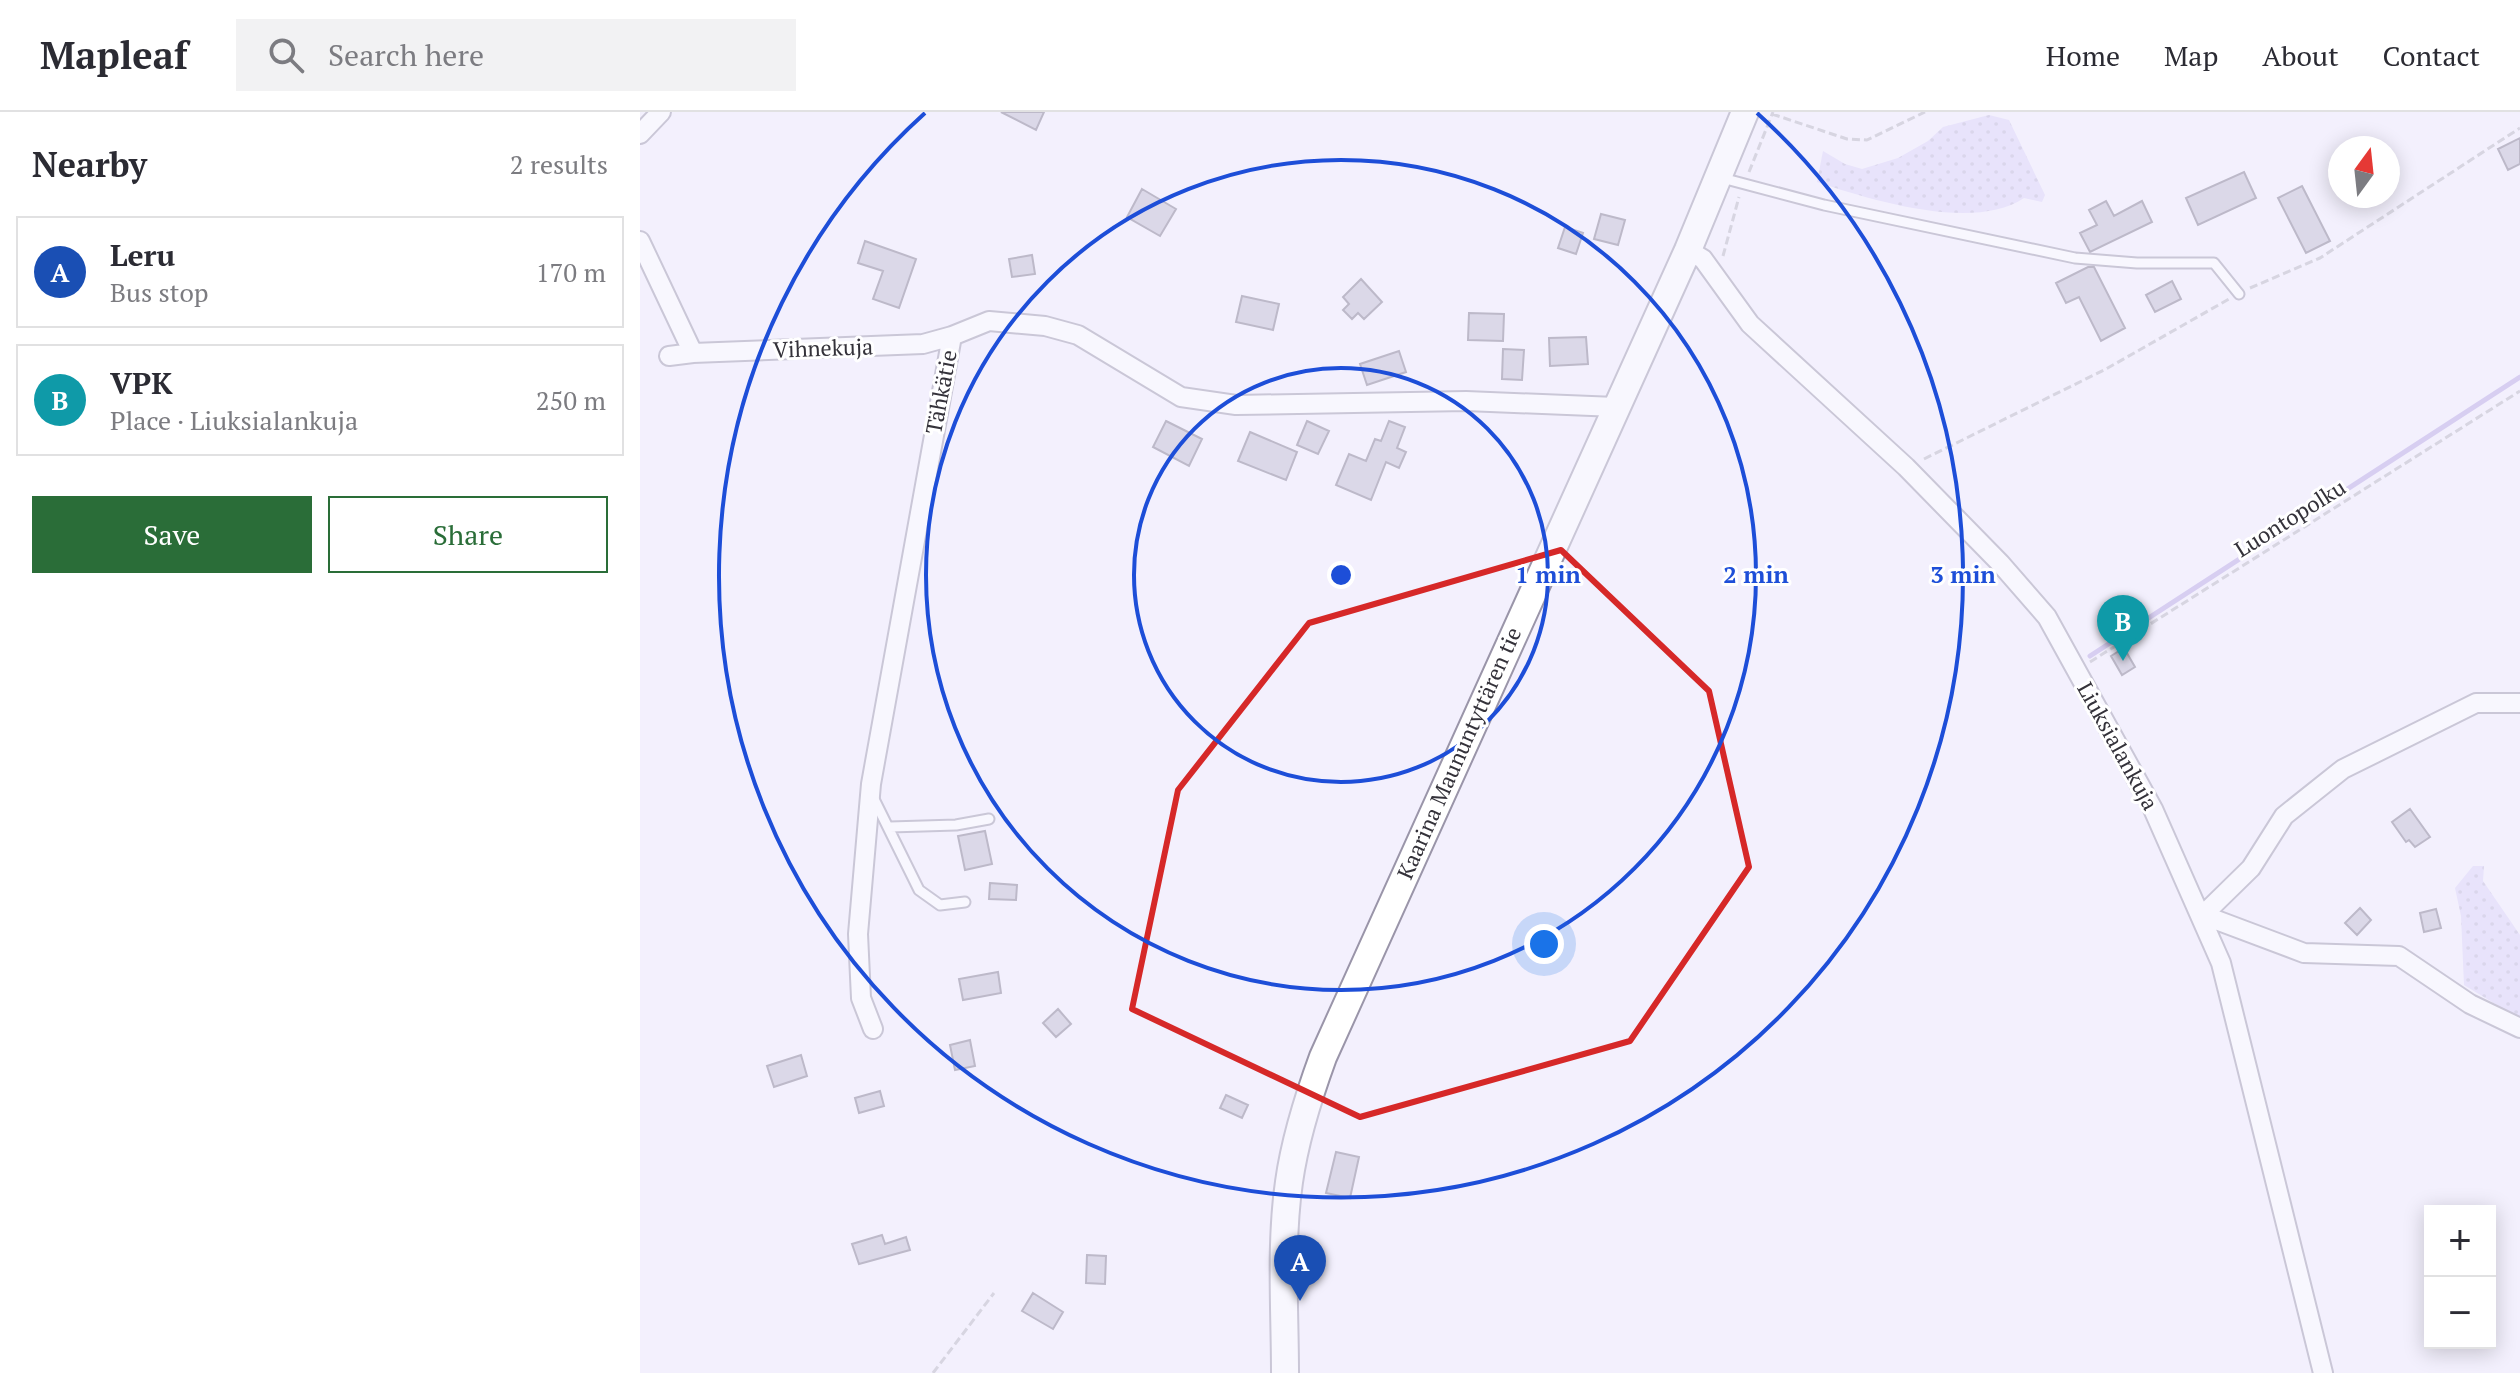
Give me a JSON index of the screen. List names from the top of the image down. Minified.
{"streets":{"main road":["Kaarina Maununtyttären tie"],"street":["Vihnekuja","Tähkätie","Liuksialankuja"],"path":["Luontopolku"]},"crossings":[["Vihnekuja","Tähkätie"],["Tähkätie","Kaarina Maununtyttären tie"],["Luontopolku","Liuksialankuja"],["Liuksialankuja","Kaarina Maununtyttären tie"]],"north":"top","page":{"header":"Mapleaf","search":"Search here","nav":["Home","Map","About","Contact"],"heading":["Nearby","2 results"],"list":[{"mark":"A","name":"Leru","note":"Bus stop","value":"170 m"},{"mark":"B","name":"VPK","note":"Place · Liuksialankuja","value":"250 m"}],"buttons":["Save","Share"],"pins":["B","A"],"map_buttons":["+","−"]},"rings":["1 min","2 min","3 min"]}
